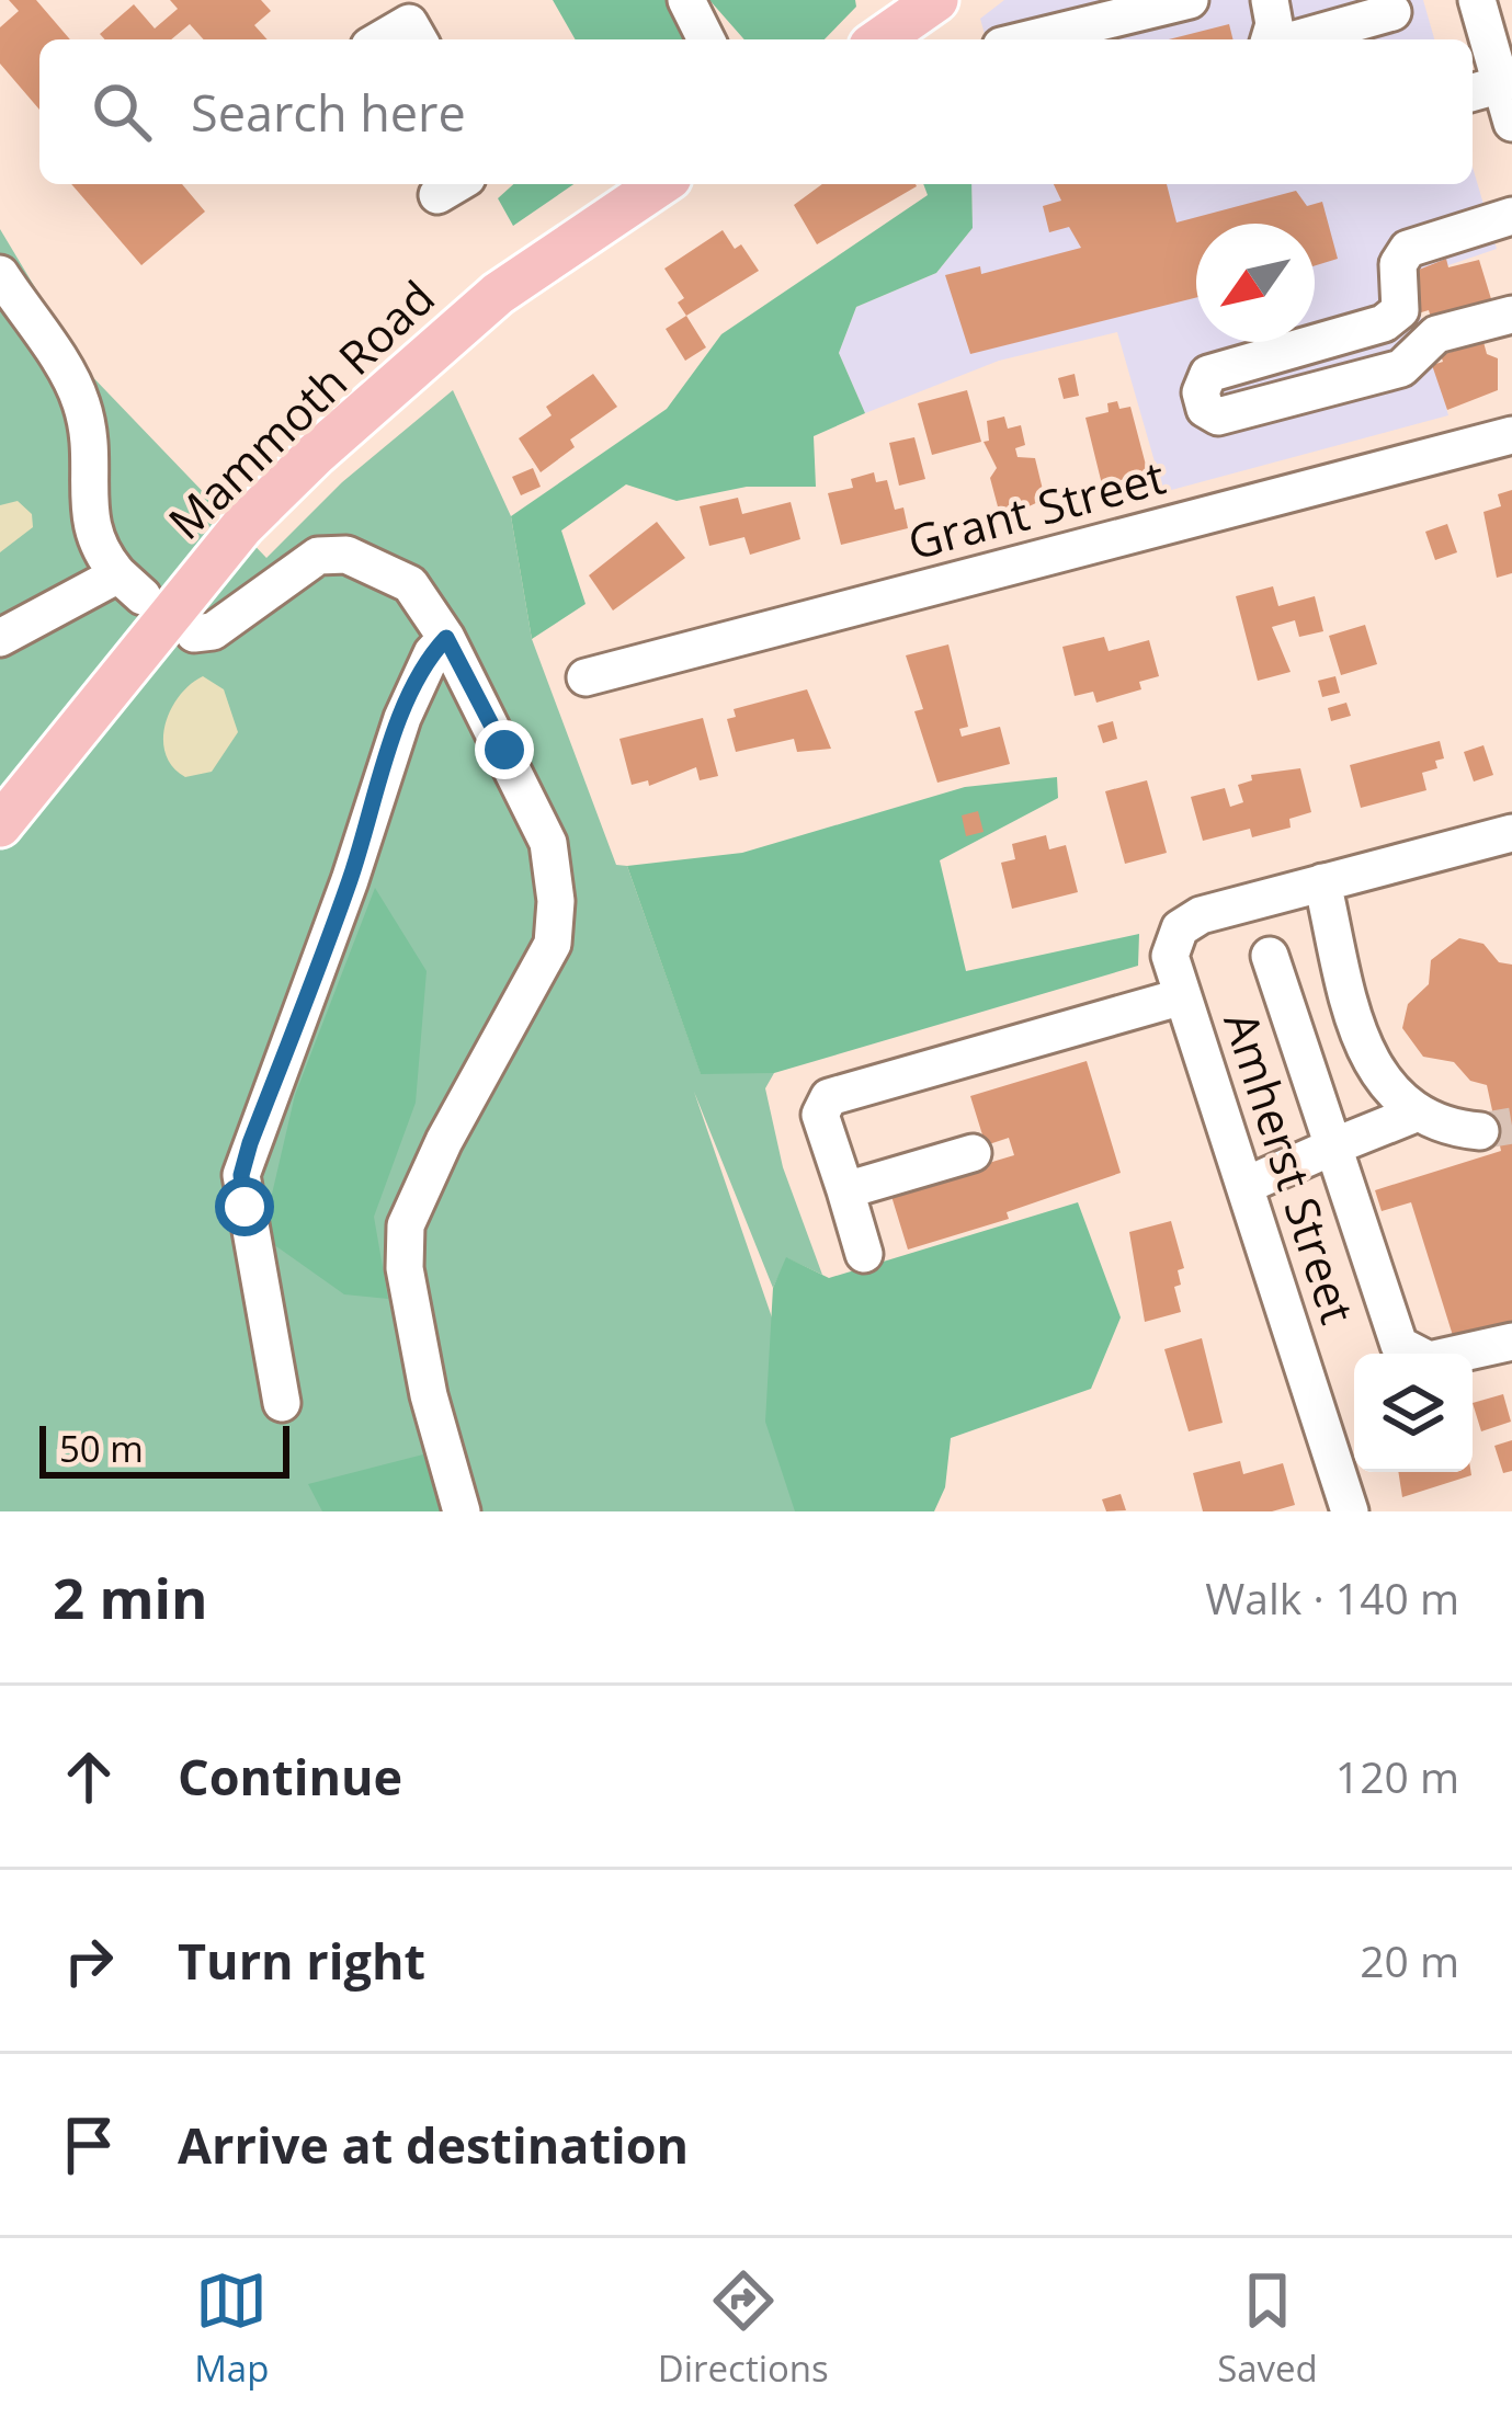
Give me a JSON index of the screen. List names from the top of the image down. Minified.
{"streets":{"main road":["Mammoth Road"],"street":["Grant Street","Amherst Street"]},"scale_bar":"50 m","north":"bottom left","page":{"search":"Search here","scale":"50 m","heading":["2 min","Walk · 140 m"],"list":[["Continue","120 m"],["Turn right","20 m"],"Arrive at destination"],"nav":["Map","Directions","Saved"]}}
